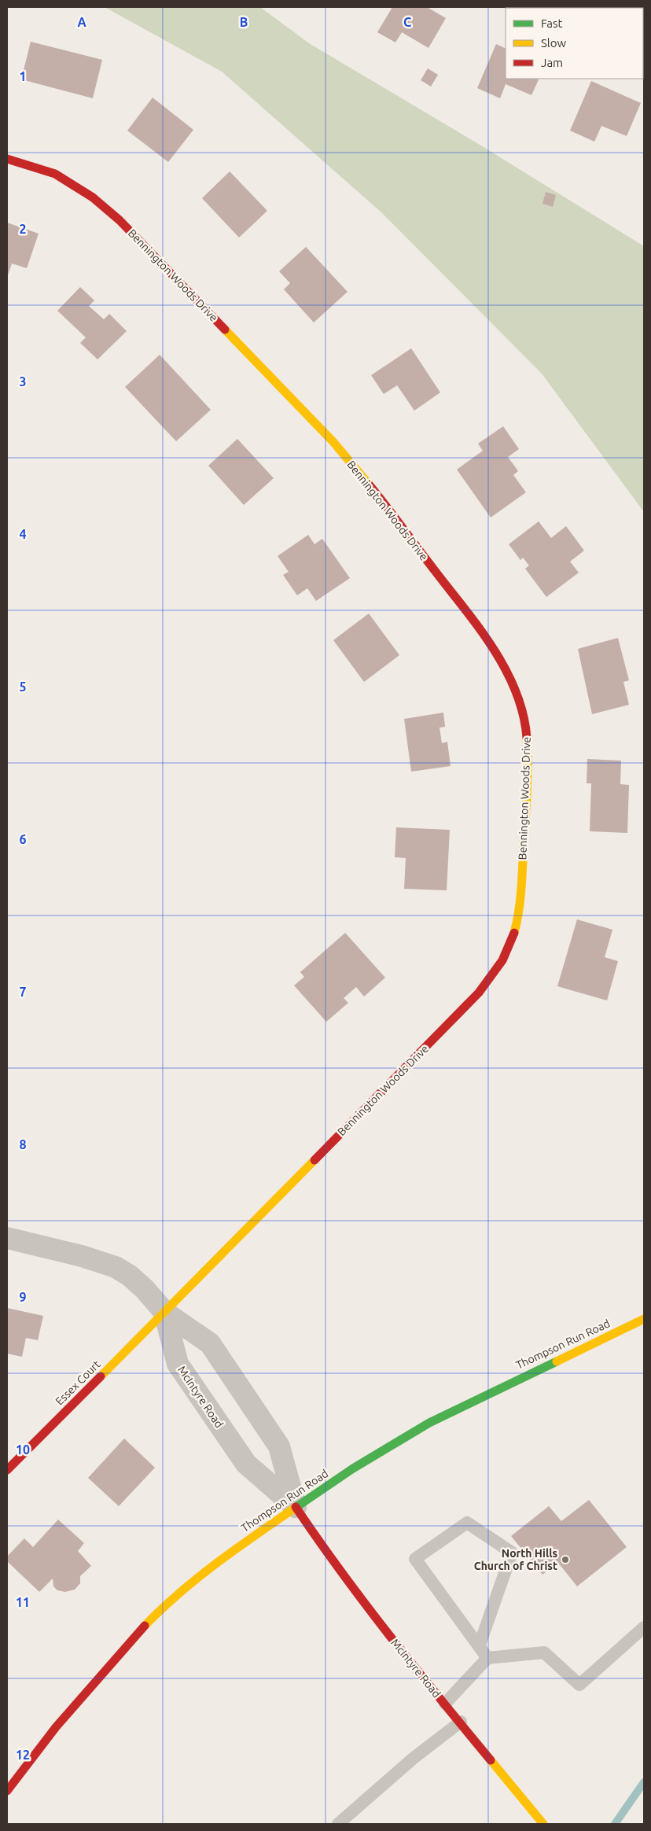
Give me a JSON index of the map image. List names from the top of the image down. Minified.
{"streets":{"street":["Bennington Woods Drive","Thompson Run Road","Essex Court","McIntyre Road"]},"crossings":[["Bennington Woods Drive","Essex Court"],["Bennington Woods Drive","McIntyre Road"],["Thompson Run Road","McIntyre Road"],["Essex Court","McIntyre Road"]],"places":["North Hills Church of Christ"],"legend":["Fast","Slow","Jam"],"grid":{"columns":["A","B","C"],"rows":["1","2","3","4","5","6","7","8","9","10","11","12"]}}
